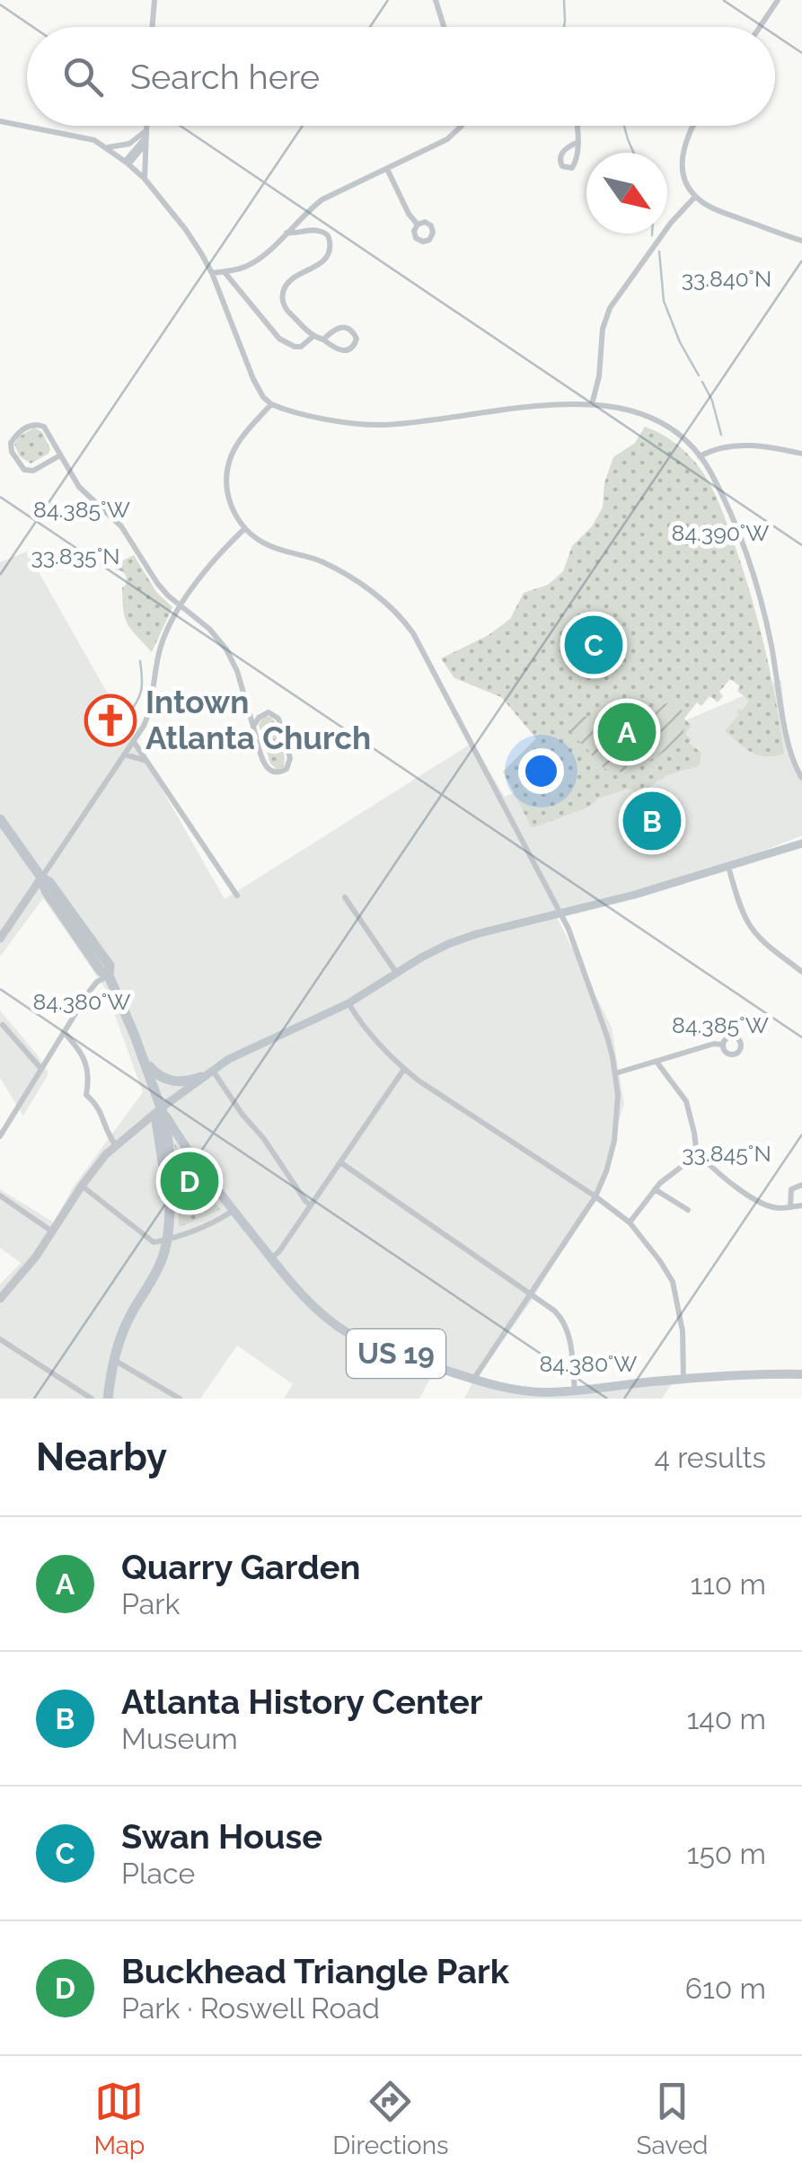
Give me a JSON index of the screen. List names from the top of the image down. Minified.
{"streets":{"highway":["US 19"]},"places":{"church":["Intown Atlanta Church"]},"north":"bottom right","page":{"search":"Search here","pins":["C","A","B","D"],"heading":["Nearby","4 results"],"list":[{"mark":"A","name":"Quarry Garden","note":"Park","value":"110 m"},{"mark":"B","name":"Atlanta History Center","note":"Museum","value":"140 m"},{"mark":"C","name":"Swan House","note":"Place","value":"150 m"},{"mark":"D","name":"Buckhead Triangle Park","note":"Park · Roswell Road","value":"610 m"}],"nav":["Map","Directions","Saved"]},"coordinates":["33.840°N","84.385°W","84.390°W","33.835°N","84.380°W","33.845°N"]}
